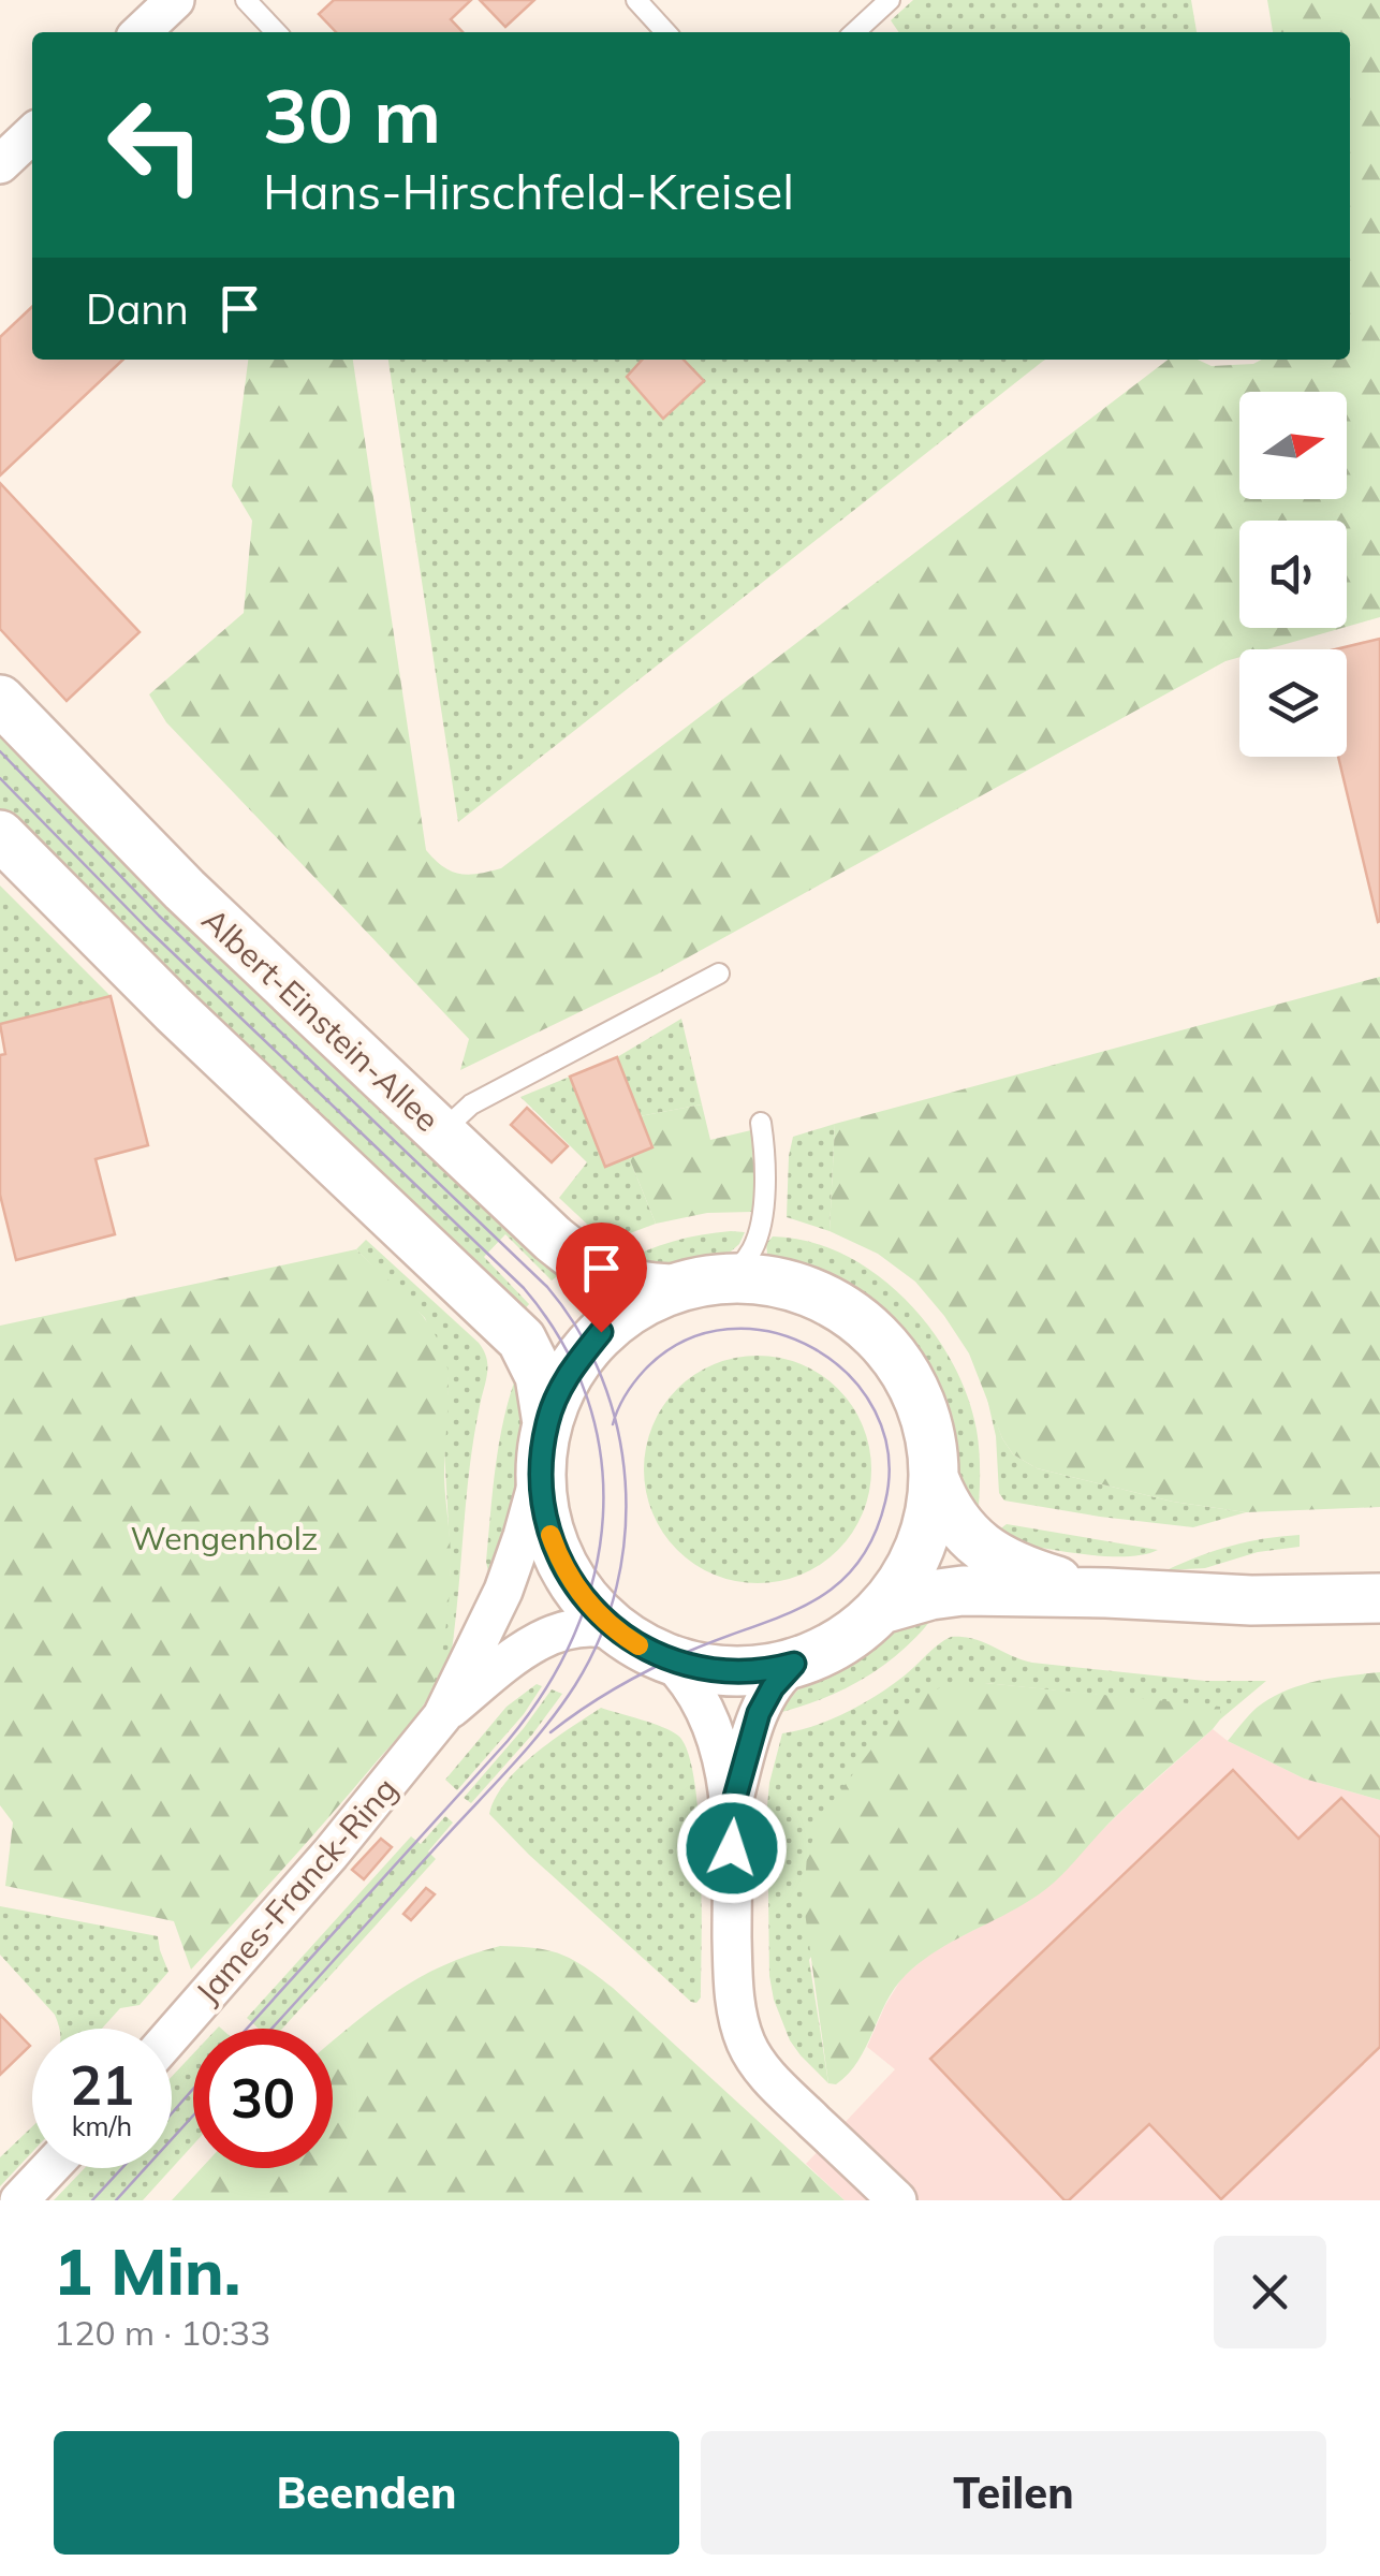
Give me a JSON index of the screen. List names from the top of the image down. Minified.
{"streets":{"street":["Albert-Einstein-Allee","James-Franck-Ring"]},"parks":["Wengenholz"],"north":"right","page":{"turn":["30 m","Hans-Hirschfeld-Kreisel"],"then":"Dann","speed":"21 km/h","limit":"30","heading":["1 Min.","120 m · 10:33"],"buttons":["Beenden","Teilen"]}}
